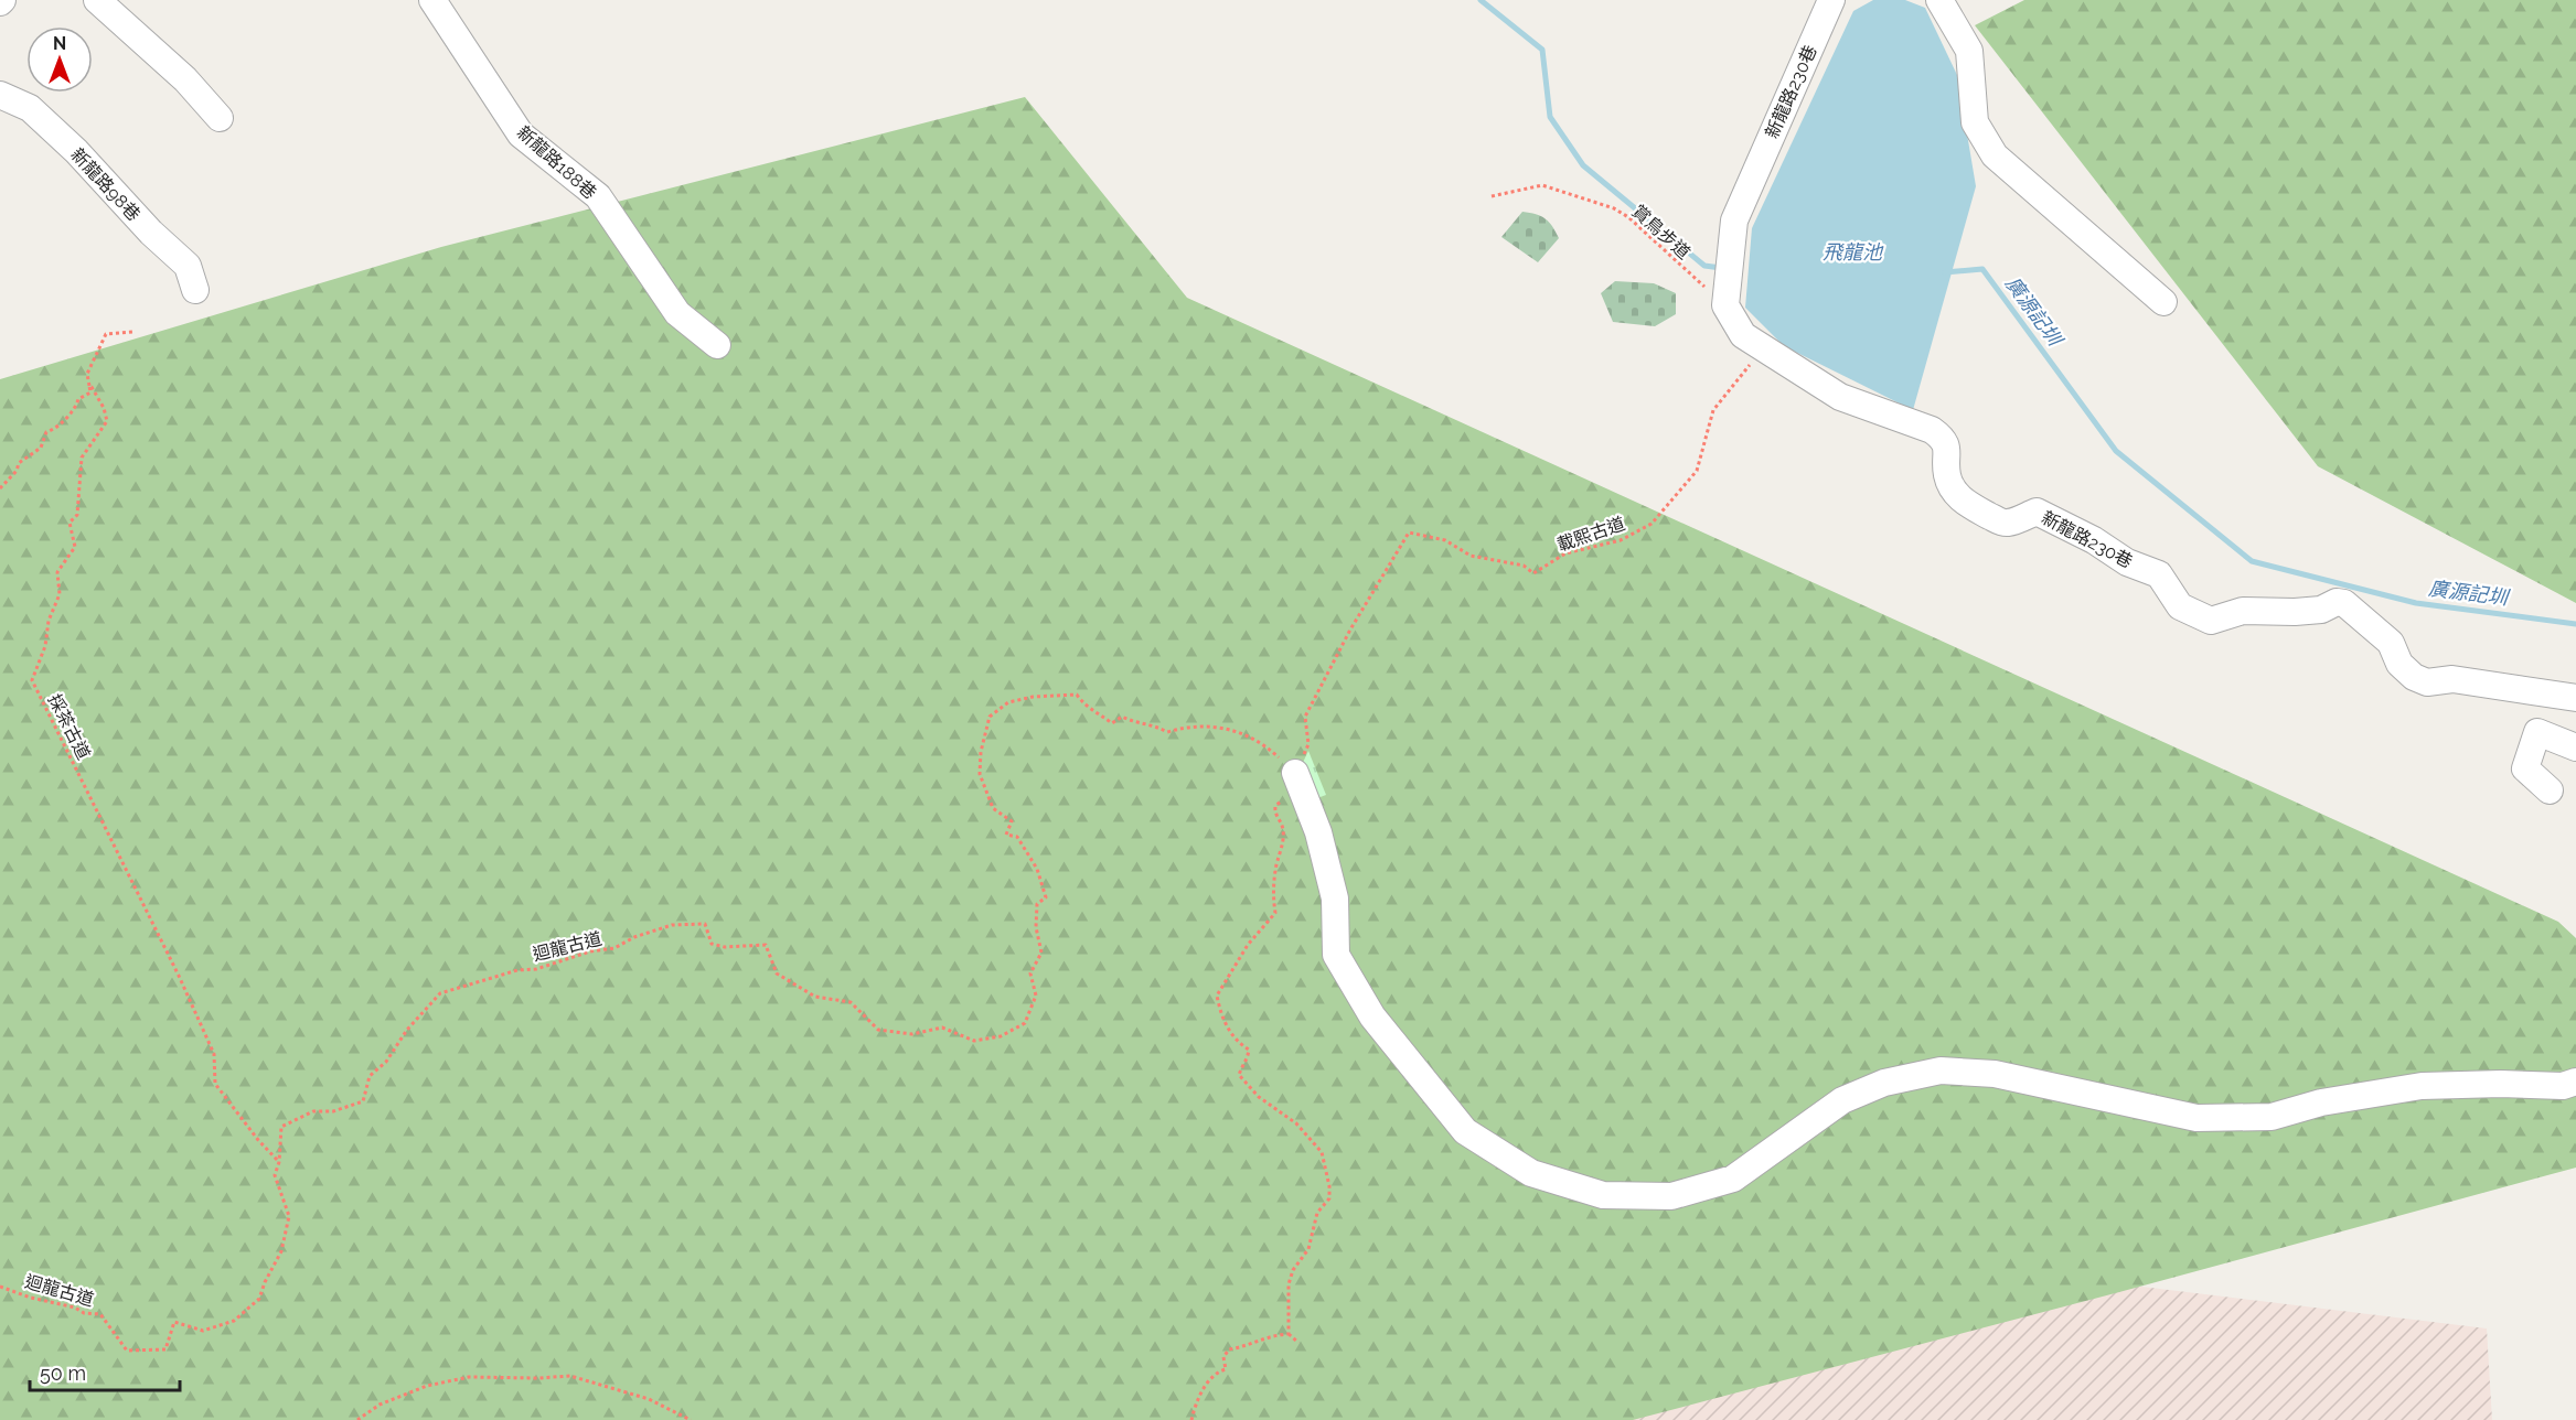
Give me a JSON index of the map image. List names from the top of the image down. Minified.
{"streets":{"lane":["新龍路230巷","新龍路188巷","新龍路98巷"],"path":["賞鳥步道","載熙古道","採茶古道","迴龍古道"]},"crossings":[["新龍路230巷","賞鳥步道"],["新龍路230巷","載熙古道"],["載熙古道","迴龍古道"],["採茶古道","迴龍古道"]],"water":["飛龍池","廣源記圳"],"scale_bar":"50 m","north":"top"}
